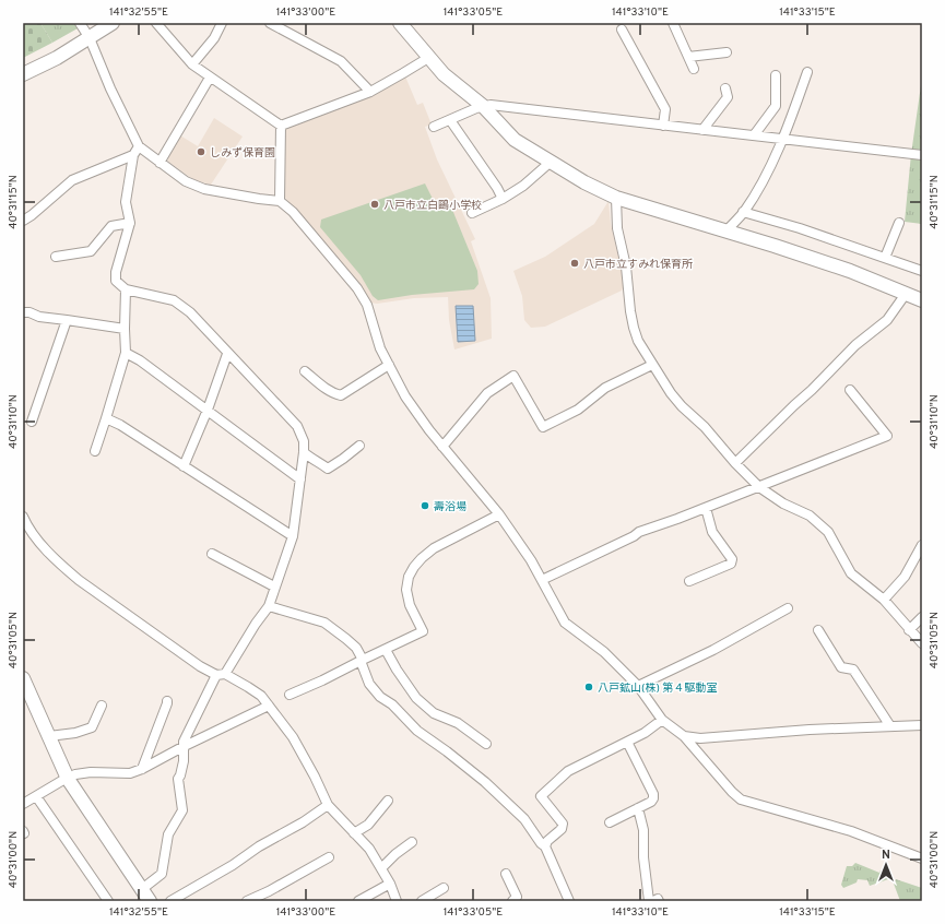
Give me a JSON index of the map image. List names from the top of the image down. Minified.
{"places":["しみず保育園","八戸市立白鷗小学校","八戸市立すみれ保育所","壽浴場","八戸鉱山(株) 第４駆動室"],"north":"top","coordinates":["141°32'55\"E","141°33'00\"E","141°33'05\"E","141°33'10\"E","141°33'15\"E","40°31'15\"N","40°31'10\"N","40°31'05\"N","40°31'00\"N"]}
